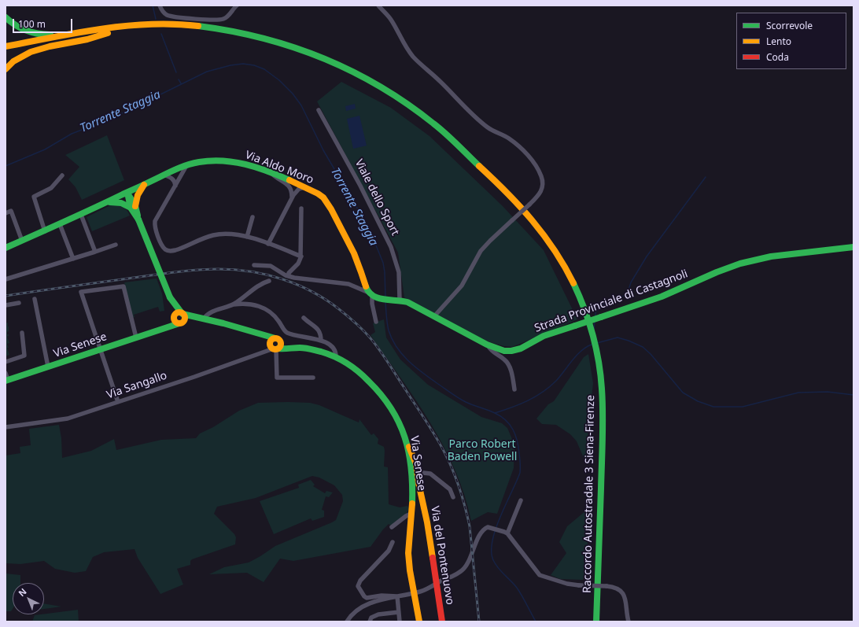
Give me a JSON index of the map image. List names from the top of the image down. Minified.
{"streets":{"main road":["Via Aldo Moro","Strada Provinciale di Castagnoli","Via Senese","Raccordo Autostradale 3 Siena-Firenze","Via del Pontenuovo"],"street":["Viale dello Sport","Via Sangallo"]},"crossings":[["Via Aldo Moro","Strada Provinciale di Castagnoli"],["Viale dello Sport","Strada Provinciale di Castagnoli"],["Via Senese","Via Sangallo"],["Via Senese","Via del Pontenuovo"]],"water":["Torrente Staggia"],"parks":["Parco Robert Baden Powell"],"legend":["Scorrevole","Lento","Coda"],"scale_bar":"100 m","north":"top left"}
